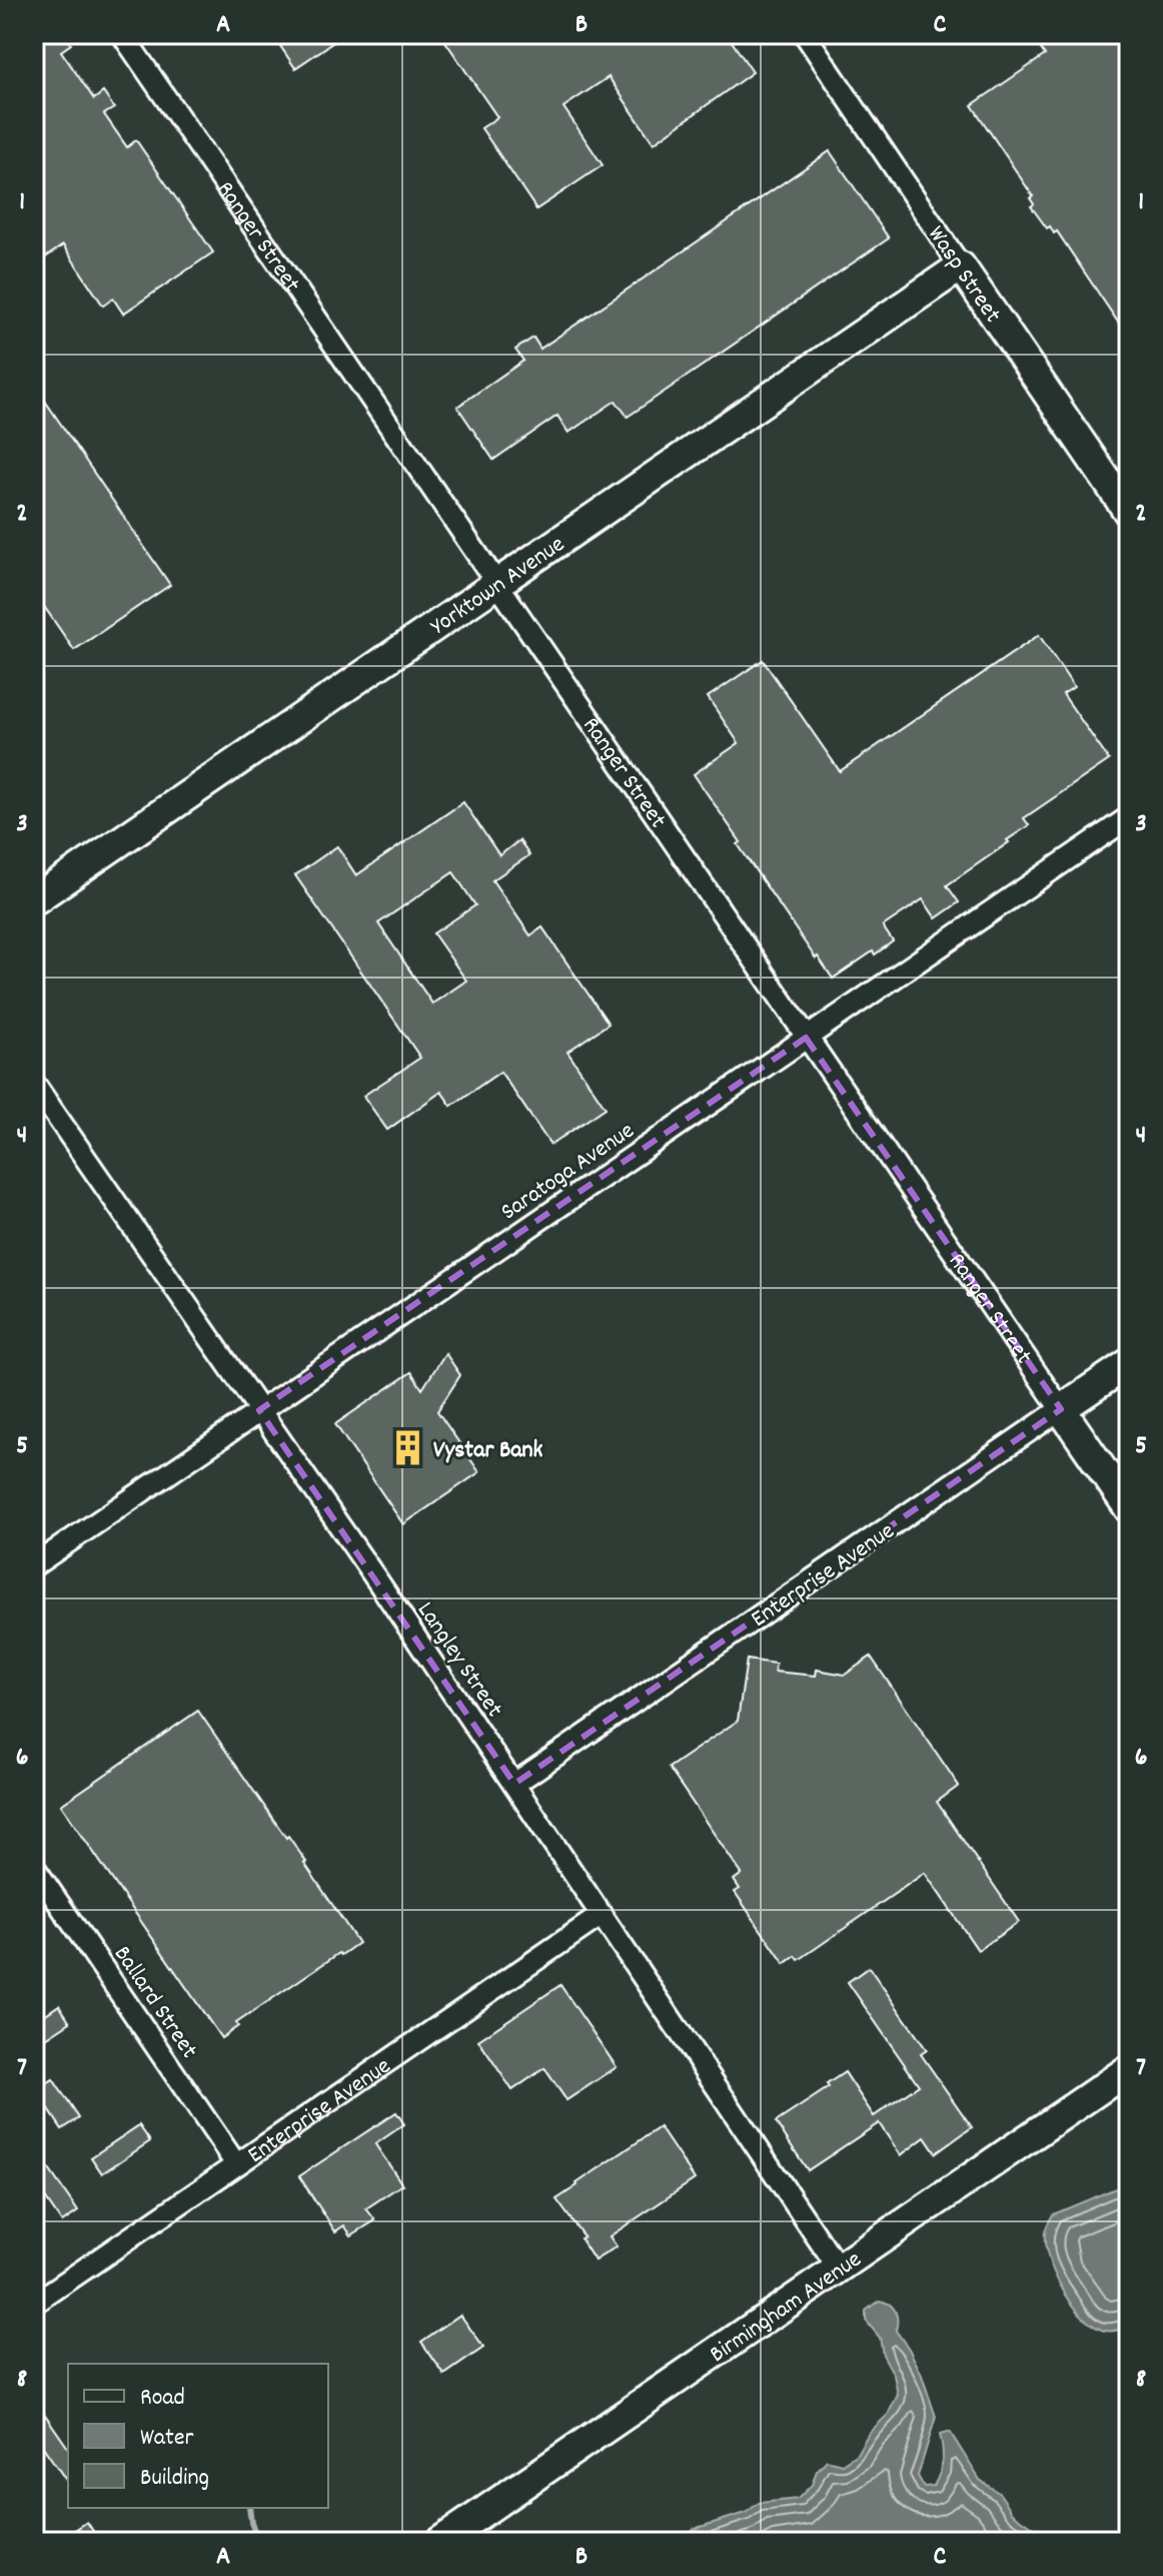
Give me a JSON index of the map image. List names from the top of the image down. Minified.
{"streets":{"main road":["Ranger Street","Wasp Street","Yorktown Avenue","Enterprise Avenue","Birmingham Avenue"],"street":["Saratoga Avenue","Langley Street","Ballard Street"]},"crossings":[["Ranger Street","Yorktown Avenue"],["Ranger Street","Saratoga Avenue"],["Ranger Street","Enterprise Avenue"],["Wasp Street","Yorktown Avenue"],["Saratoga Avenue","Langley Street"],["Enterprise Avenue","Langley Street"],["Enterprise Avenue","Ballard Street"],["Langley Street","Birmingham Avenue"]],"places":{"building":["Vystar Bank"]},"legend":["Road","Water","Building"],"grid":{"columns":["A","B","C"],"rows":["1","2","3","4","5","6","7","8"]}}
